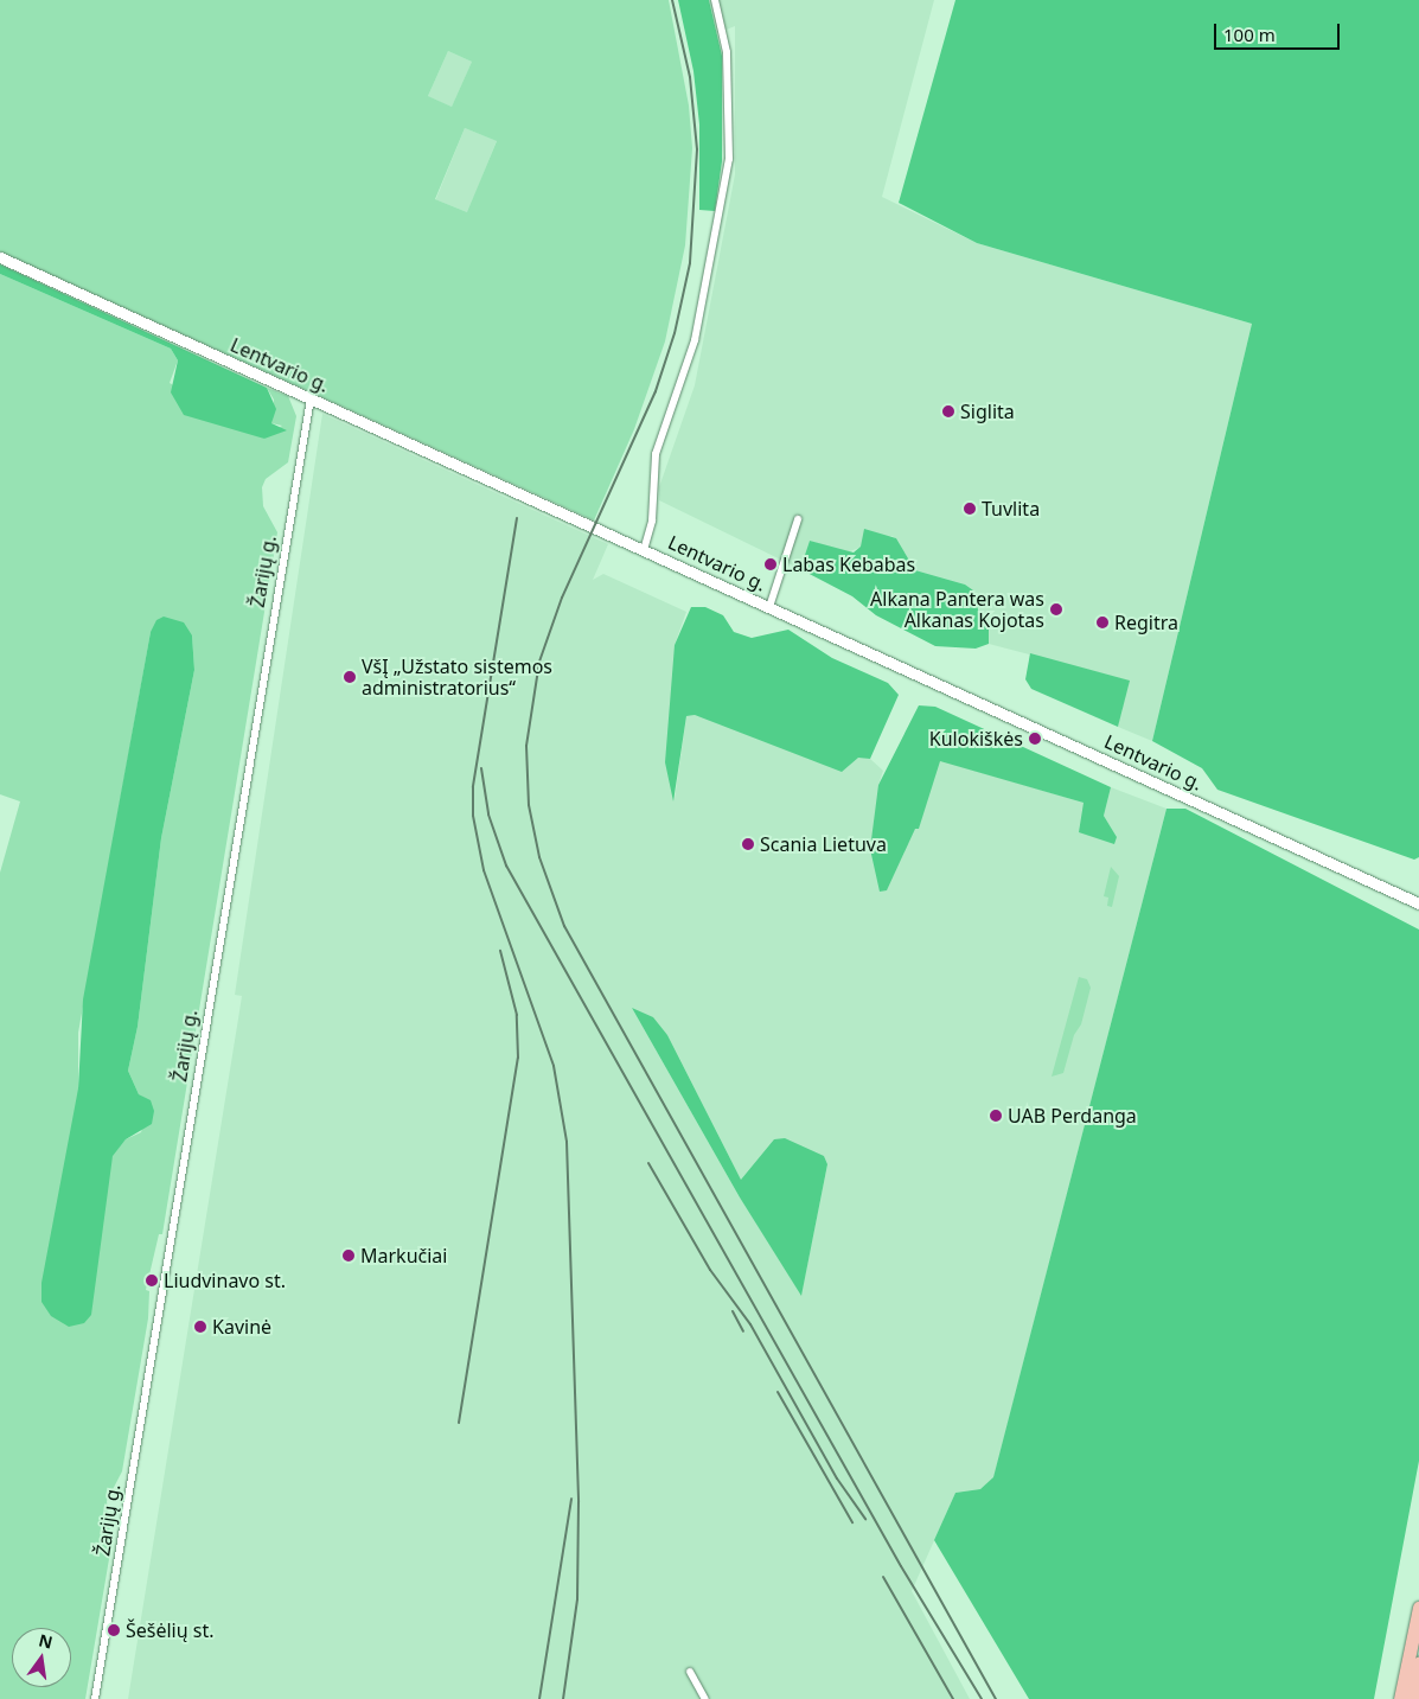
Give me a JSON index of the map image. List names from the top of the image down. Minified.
{"streets":{"main road":["Lentvario g."],"street":["Žarijų g."]},"crossings":[["Lentvario g.","Žarijų g."]],"places":["Siglita","Tuvlita","Labas Kebabas","Alkana Pantera was Alkanas Kojotas","Regitra","VšĮ „Užstato sistemos administratorius“","Kulokiškės","Scania Lietuva","UAB Perdanga","Markučiai","Liudvinavo st.","Kavinė","Šešėlių st."],"scale_bar":"100 m","north":"top"}
